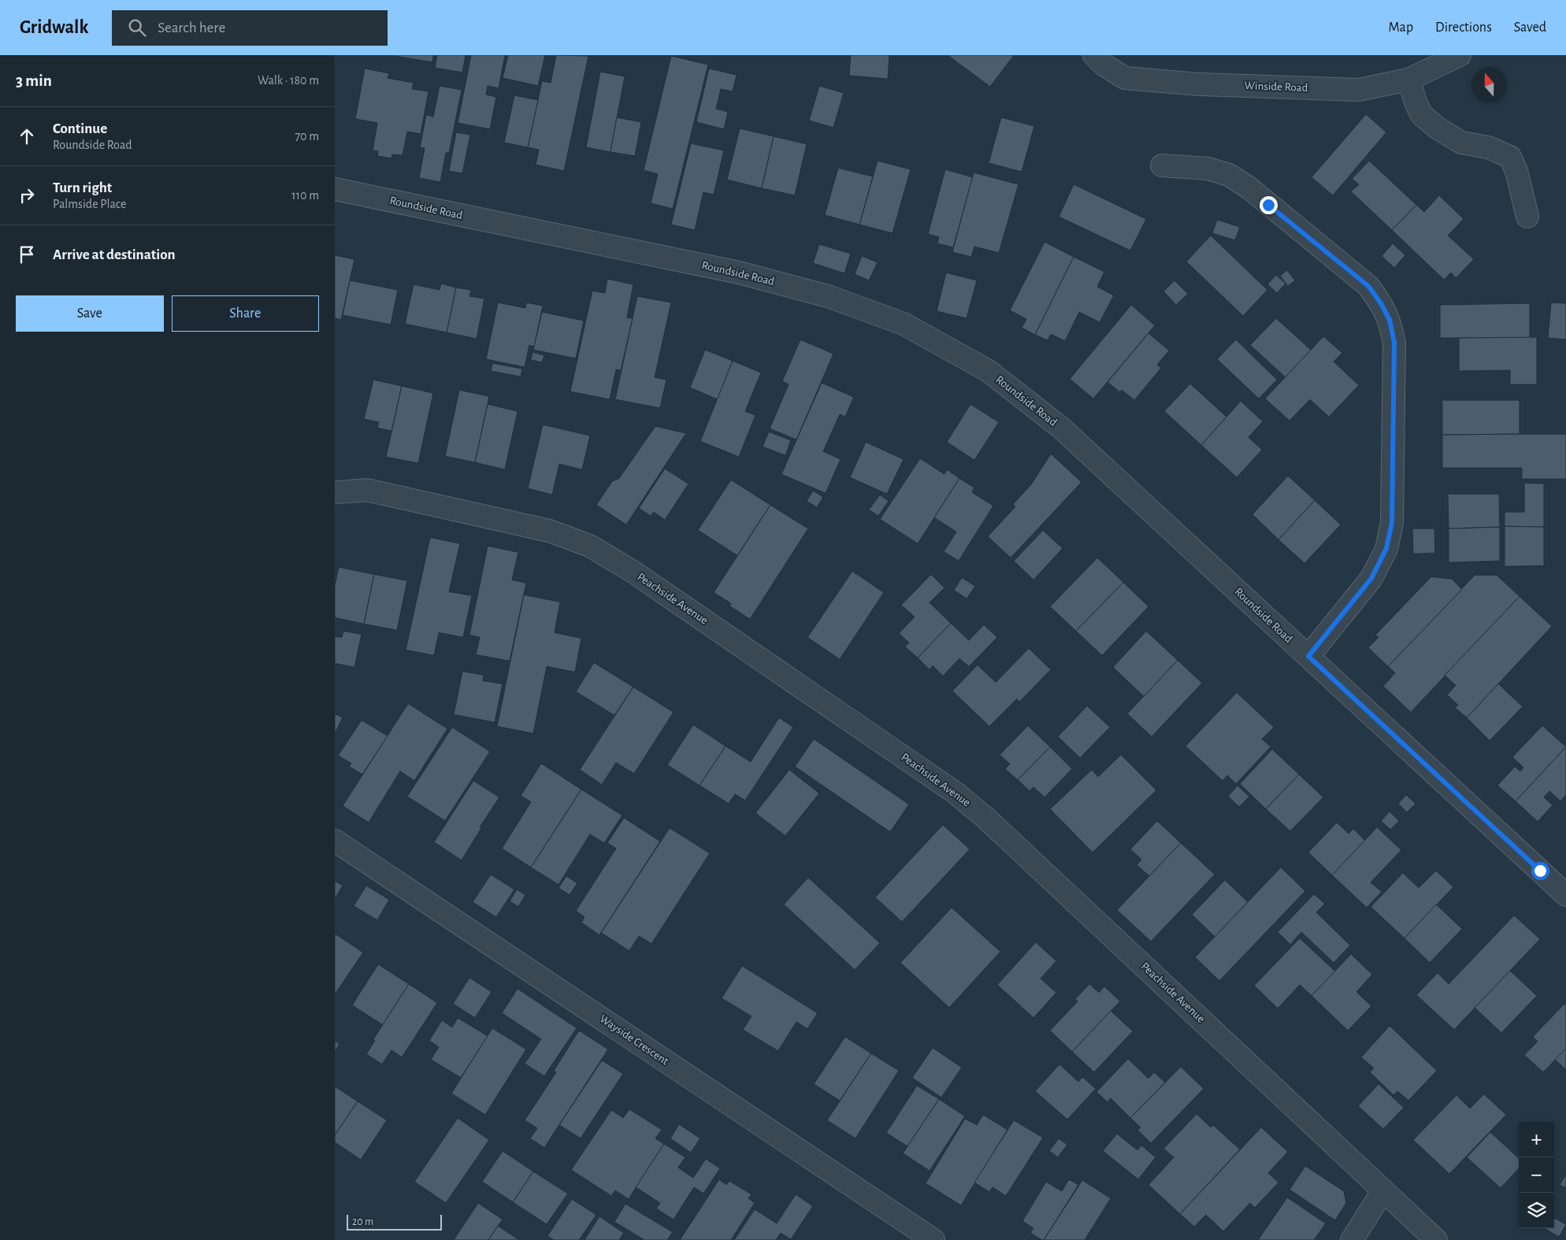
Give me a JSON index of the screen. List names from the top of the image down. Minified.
{"streets":{"street":["Winside Road","Roundside Road","Peachside Avenue","Wayside Crescent"]},"scale_bar":"20 m","north":"top","page":{"header":"Gridwalk","search":"Search here","nav":["Map","Directions","Saved"],"heading":["3 min","Walk · 180 m"],"list":[["Continue","Roundside Road","70 m"],["Turn right","Palmside Place","110 m"],"Arrive at destination"],"buttons":["Save","Share"],"map_buttons":["+","−"],"scale":"20 m"}}
